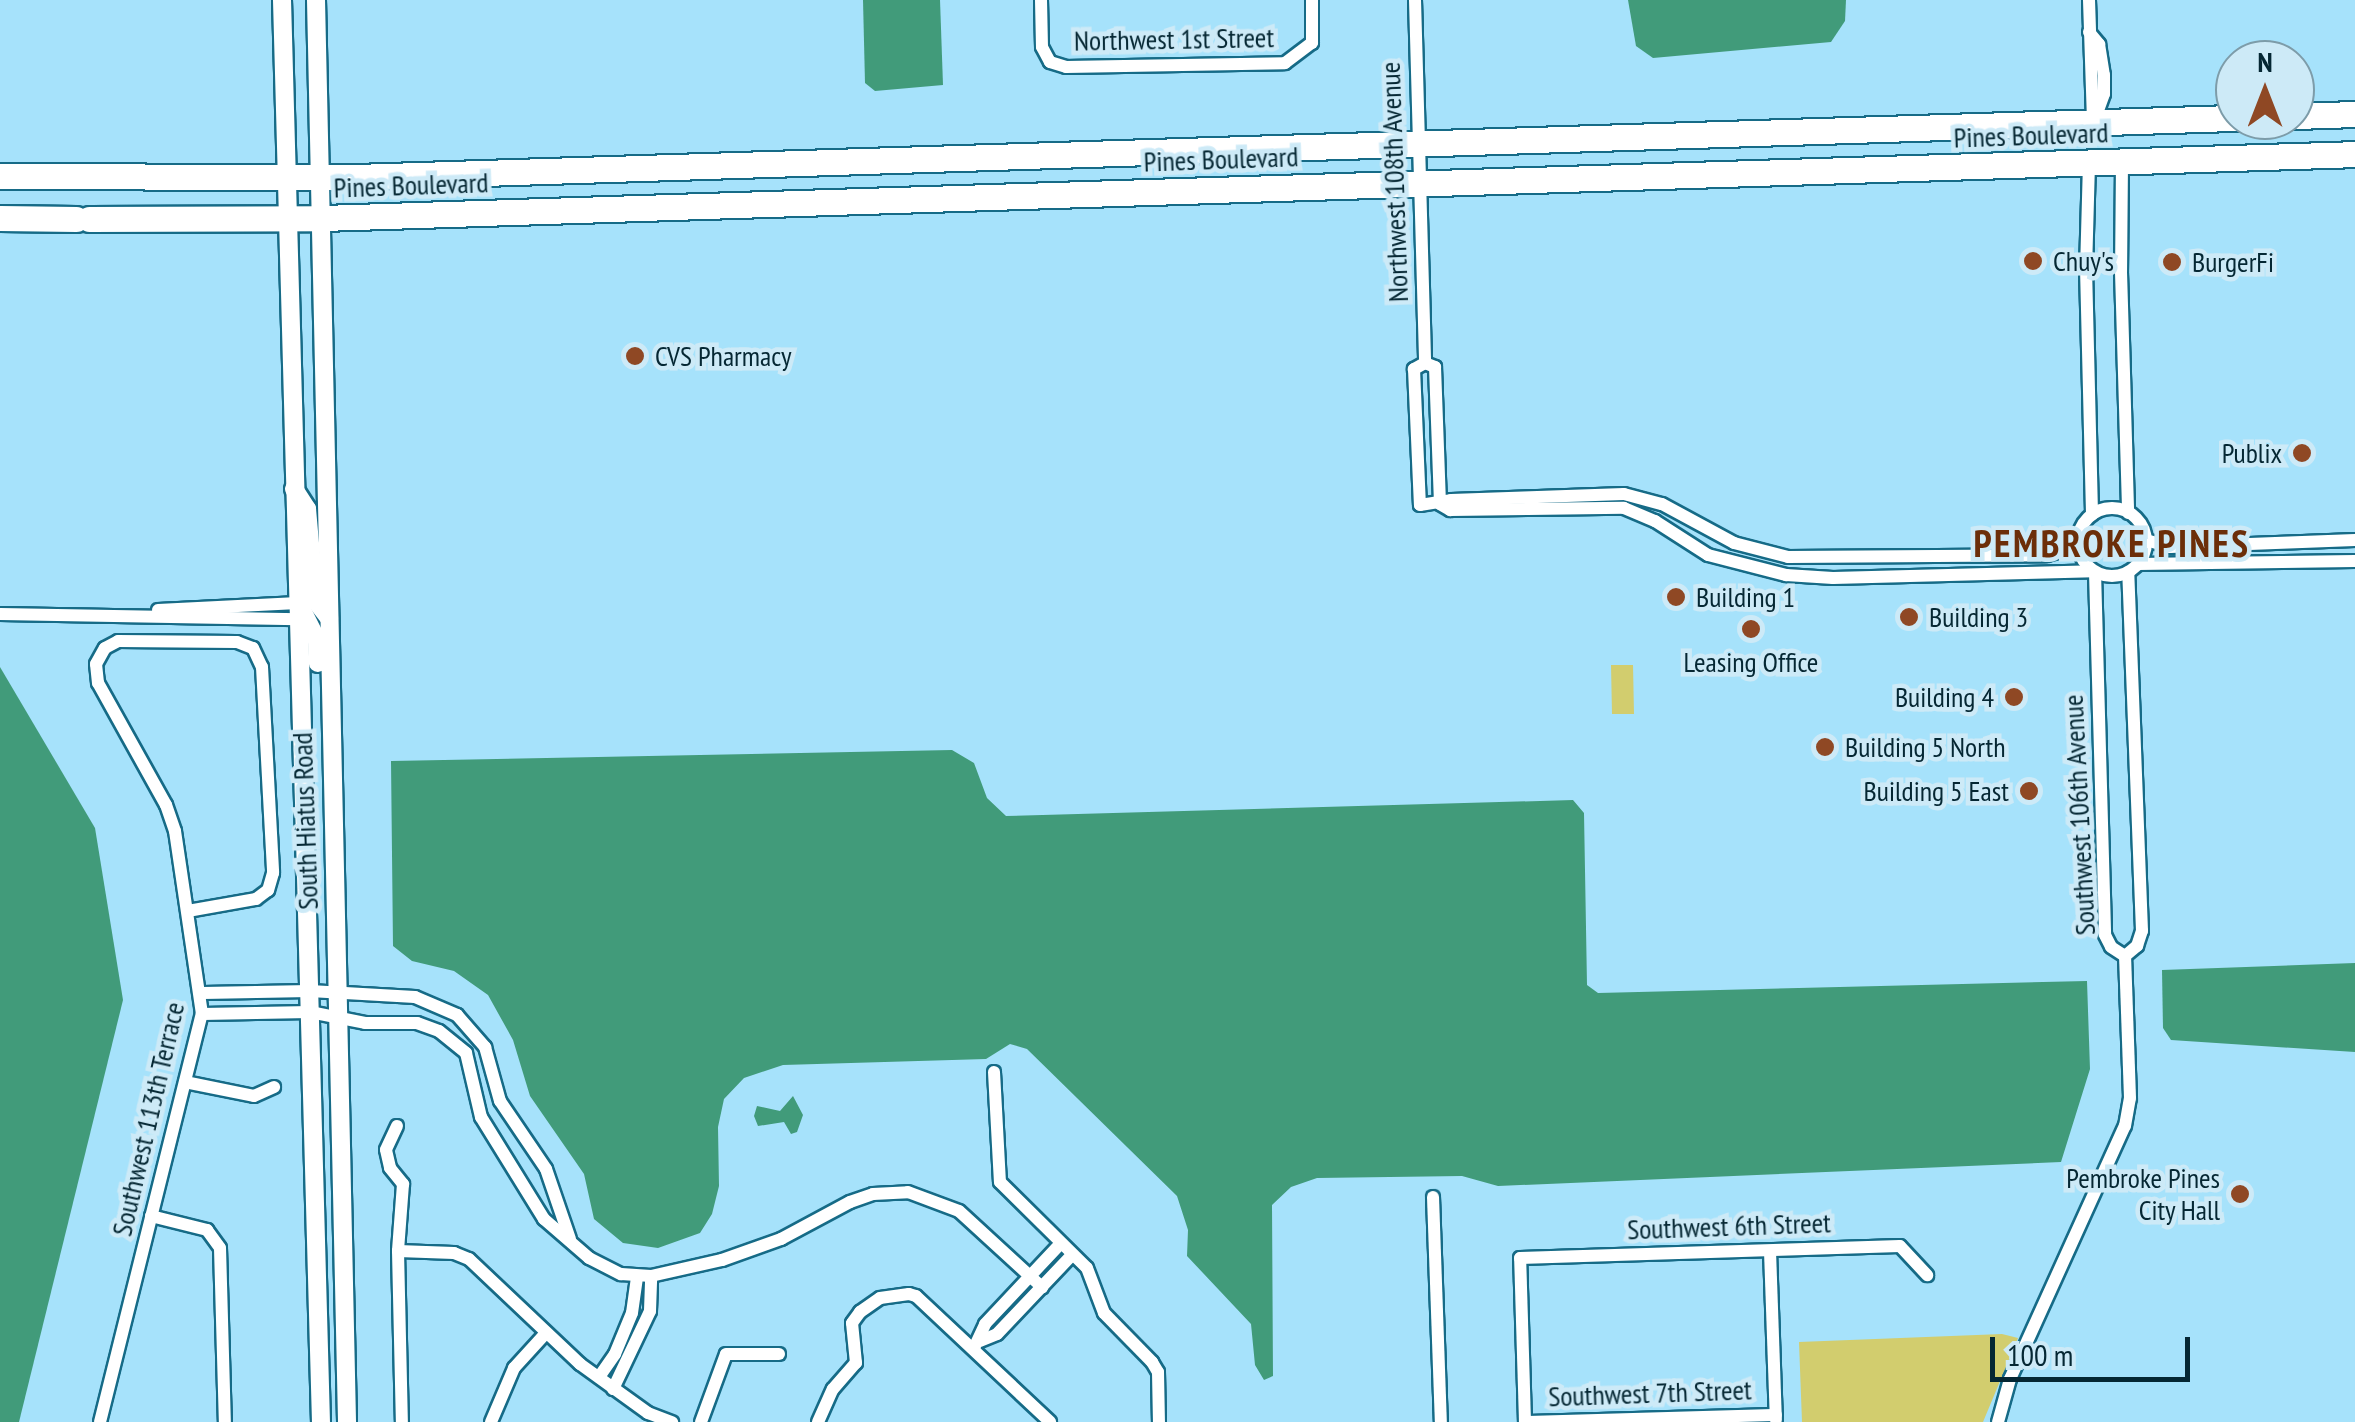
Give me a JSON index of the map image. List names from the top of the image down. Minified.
{"streets":{"highway":["Pines Boulevard"],"main road":["South Hiatus Road"],"street":["Northwest 1st Street","Northwest 108th Avenue","Southwest 106th Avenue","Southwest 113th Terrace","Southwest 6th Street","Southwest 7th Street"]},"crossings":[["Pines Boulevard","Northwest 108th Avenue"],["Pines Boulevard","South Hiatus Road"],["Southwest 6th Street","Southwest 7th Street"]],"districts":["PEMBROKE PINES"],"places":["Chuy's","BurgerFi","CVS Pharmacy","Publix","Building 1","Building 3","Leasing Office","Building 4","Building 5 North","Building 5 East","Pembroke Pines City Hall"],"scale_bar":"100 m","north":"top"}
